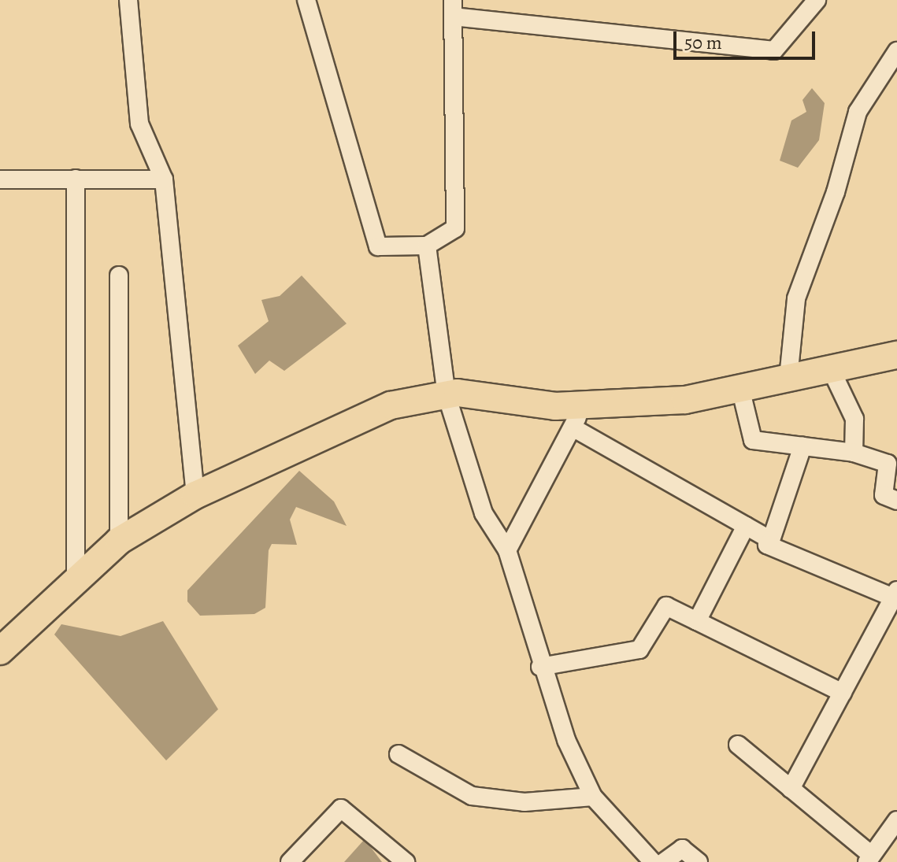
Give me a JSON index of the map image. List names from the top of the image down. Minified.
{"scale_bar":"50 m"}
